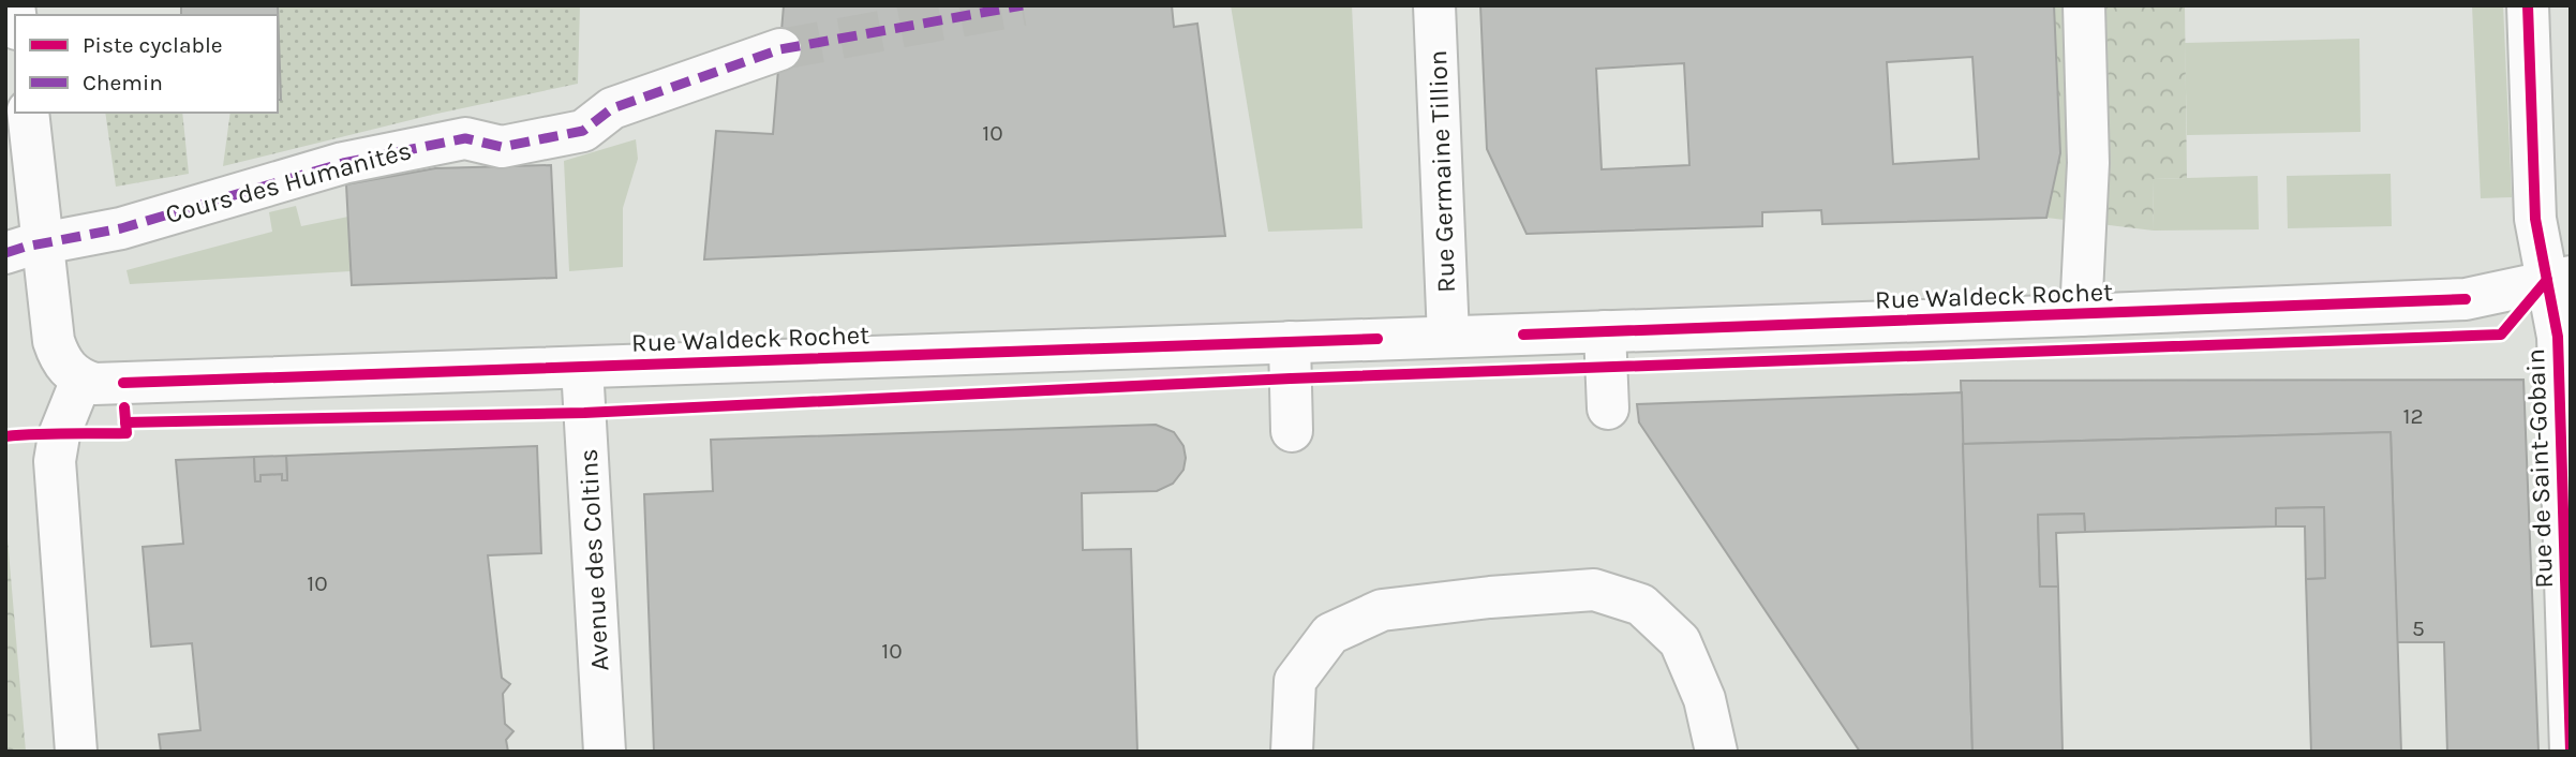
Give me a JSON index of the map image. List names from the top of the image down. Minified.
{"streets":{"street":["Rue Germaine Tillion","Cours des Humanités","Rue Waldeck Rochet","Rue de Saint-Gobain","Avenue des Coltins"]},"crossings":[["Rue Germaine Tillion","Rue Waldeck Rochet"],["Rue Waldeck Rochet","Rue de Saint-Gobain"],["Rue Waldeck Rochet","Avenue des Coltins"]],"house_numbers":["10","12","10","5","10"],"legend":["Piste cyclable","Chemin"]}
